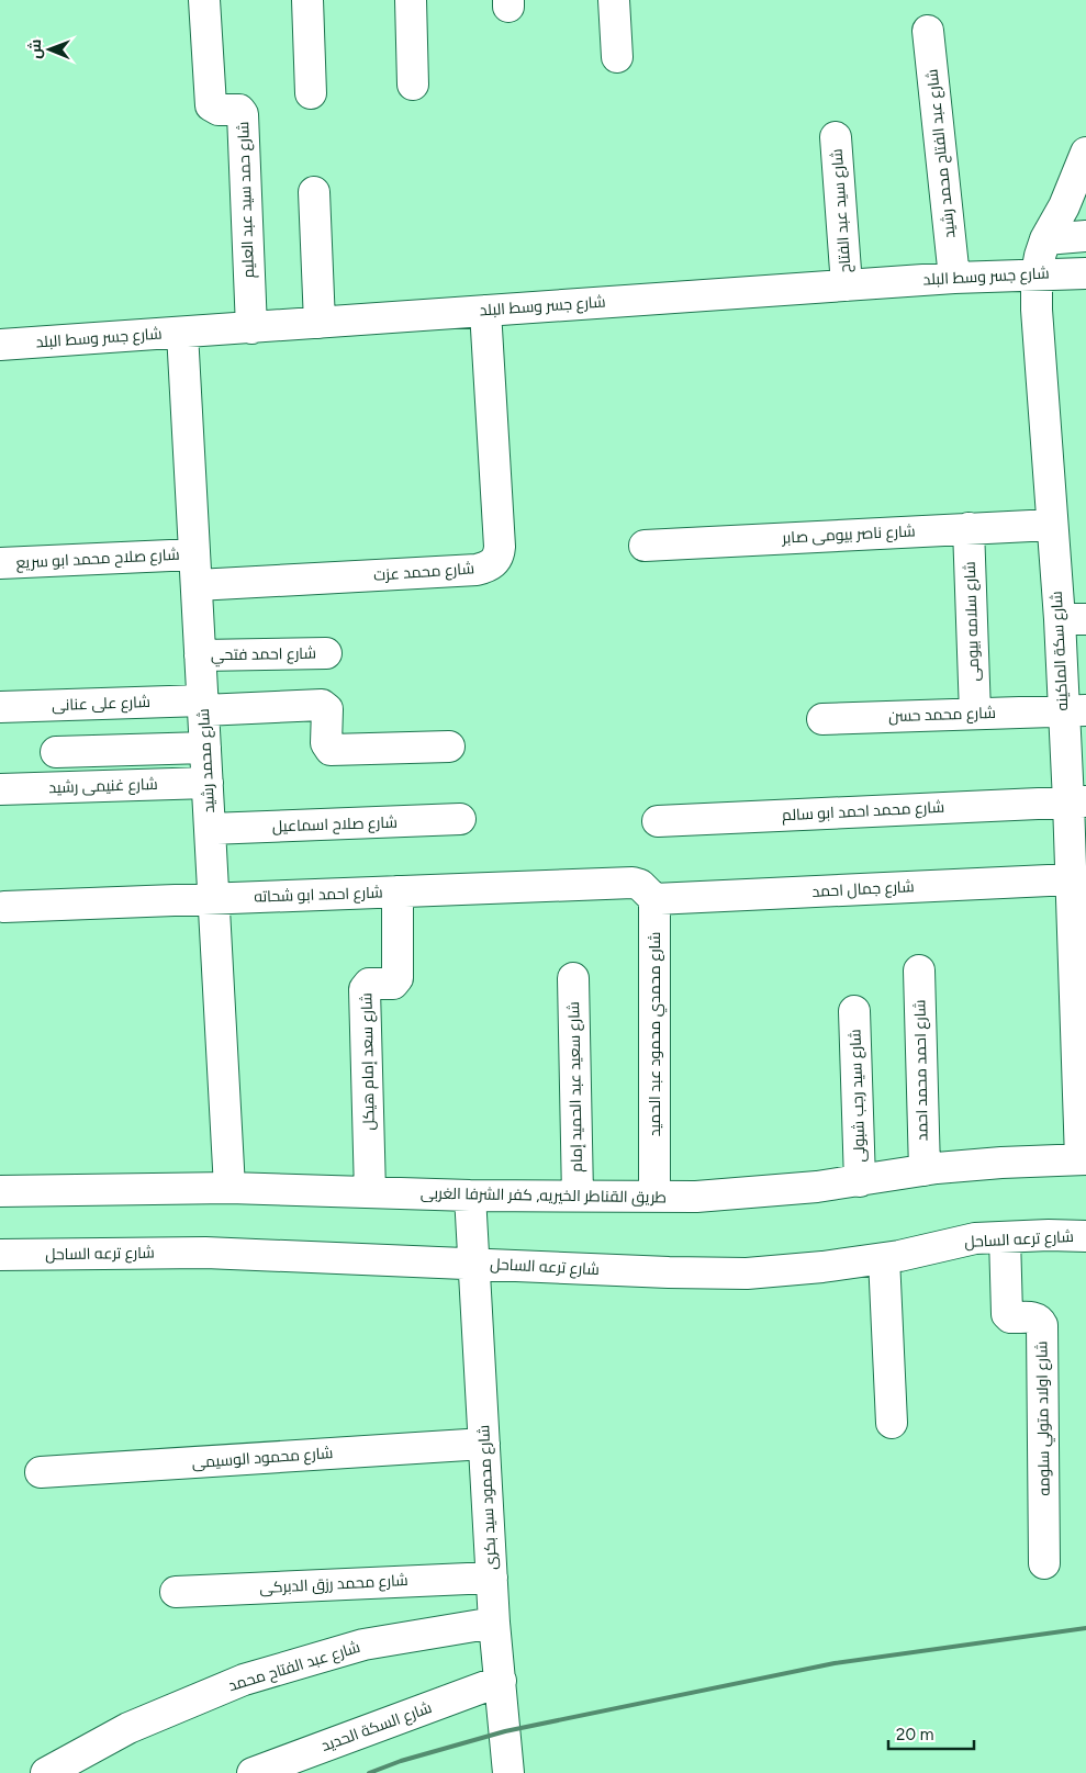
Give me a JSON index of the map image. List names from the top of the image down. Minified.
{"streets":{"street":["شارع عبد الفتاح محمد رشيد","شارع حمد سيد عبد العليم","شارع سيد عبد الفتاح","شارع جسر وسط البلد","شارع ناصر بيومى صابر","شارع صلاح محمد ابو سريع","شارع محمد عزت","شارع سلامه بيومى","شارع سكة الماكينه","شارع احمد فتحي","شارع على عنانى","شارع محمد حسن","شارع محمد رشيد","شارع غنيمى رشيد","شارع محمد احمد ابو سالم","شارع صلاح اسماعيل","شارع جمال احمد","شارع احمد ابو شحاته","شارع محمدي محمود عبد الحميد","شارع سعد إمام هيكل","شارع احمد محمد احمد","شارع سعيد عبد الحميد إمام","شارع سيد رجب شبولى","طريق القناطر الخيريه, كفر الشرفا الغربى","شارع ترعه الساحل","شارع اولاد متولي سلومه","شارع محمود الوسيمى","شارع محمود سيد بكرى","شارع محمد رزق الدبركى","شارع عبد الفتاح محمد","شارع السكة الحديد"]},"crossings":[["شارع عبد الفتاح محمد رشيد","شارع جسر وسط البلد"],["شارع حمد سيد عبد العليم","شارع جسر وسط البلد"],["شارع سيد عبد الفتاح","شارع جسر وسط البلد"],["شارع جسر وسط البلد","شارع محمد عزت"],["شارع جسر وسط البلد","شارع سكة الماكينه"],["شارع جسر وسط البلد","شارع محمد رشيد"],["شارع ناصر بيومى صابر","شارع سلامه بيومى"],["شارع ناصر بيومى صابر","شارع سكة الماكينه"],["شارع صلاح محمد ابو سريع","شارع محمد رشيد"],["شارع محمد عزت","شارع محمد رشيد"],["شارع سلامه بيومى","شارع محمد حسن"],["شارع سكة الماكينه","شارع محمد حسن"],["شارع سكة الماكينه","شارع محمد احمد ابو سالم"],["شارع سكة الماكينه","شارع جمال احمد"],["شارع سكة الماكينه","طريق القناطر الخيريه, كفر الشرفا الغربى"],["شارع احمد فتحي","شارع محمد رشيد"],["شارع على عنانى","شارع محمد رشيد"],["شارع محمد رشيد","شارع غنيمى رشيد"],["شارع محمد رشيد","شارع صلاح اسماعيل"],["شارع محمد رشيد","شارع احمد ابو شحاته"],["شارع محمد رشيد","طريق القناطر الخيريه, كفر الشرفا الغربى"],["شارع جمال احمد","شارع احمد ابو شحاته"],["شارع جمال احمد","شارع محمدي محمود عبد الحميد"],["شارع احمد ابو شحاته","شارع محمدي محمود عبد الحميد"],["شارع احمد ابو شحاته","شارع سعد إمام هيكل"],["شارع محمدي محمود عبد الحميد","طريق القناطر الخيريه, كفر الشرفا الغربى"],["شارع سعد إمام هيكل","طريق القناطر الخيريه, كفر الشرفا الغربى"],["شارع احمد محمد احمد","طريق القناطر الخيريه, كفر الشرفا الغربى"],["شارع سعيد عبد الحميد إمام","طريق القناطر الخيريه, كفر الشرفا الغربى"],["شارع سيد رجب شبولى","طريق القناطر الخيريه, كفر الشرفا الغربى"],["طريق القناطر الخيريه, كفر الشرفا الغربى","شارع محمود سيد بكرى"],["شارع ترعه الساحل","شارع اولاد متولي سلومه"],["شارع ترعه الساحل","شارع محمود سيد بكرى"],["شارع محمود الوسيمى","شارع محمود سيد بكرى"],["شارع محمود سيد بكرى","شارع محمد رزق الدبركى"],["شارع محمود سيد بكرى","شارع عبد الفتاح محمد"],["شارع محمود سيد بكرى","شارع السكة الحديد"]],"scale_bar":"20 m","north":"left"}
